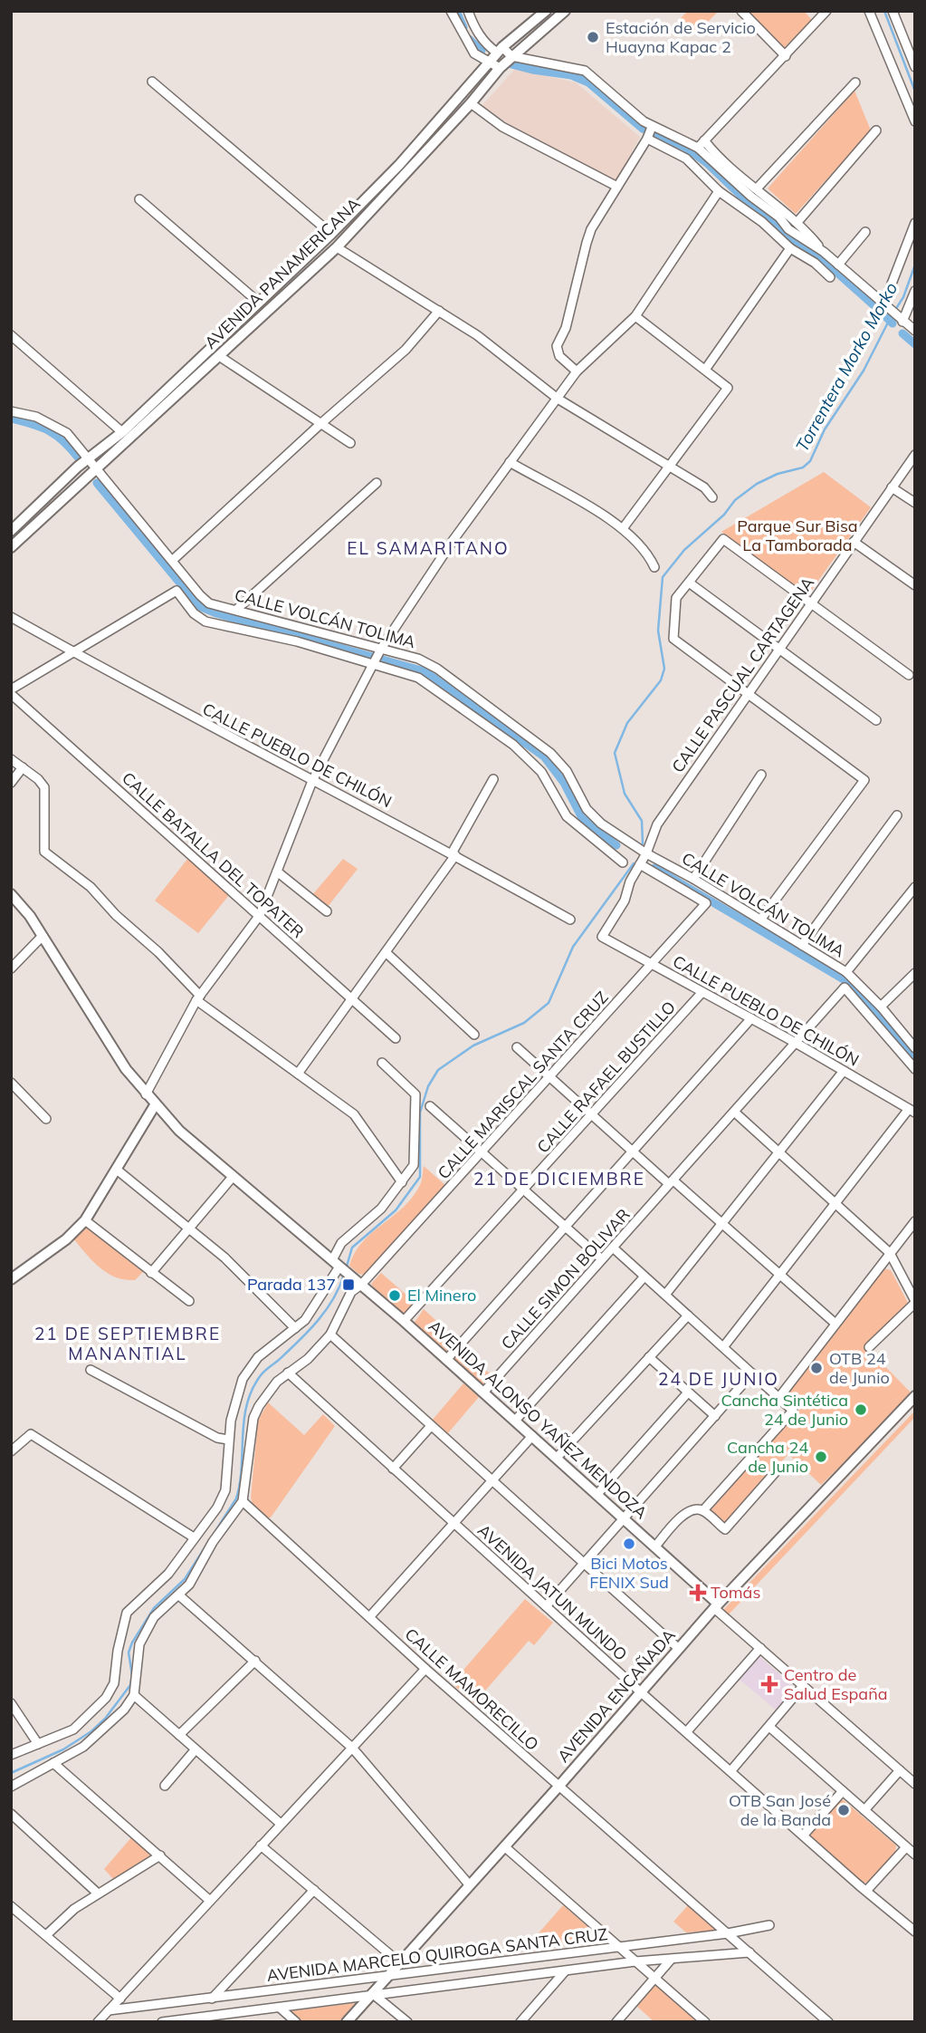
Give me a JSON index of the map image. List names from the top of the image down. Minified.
{"streets":{"main road":["AVENIDA PANAMERICANA","AVENIDA ALONSO YAÑEZ MENDOZA","AVENIDA ENCAÑADA"],"street":["CALLE VOLCÁN TOLIMA","CALLE PASCUAL CARTAGENA","CALLE PUEBLO DE CHILÓN","CALLE BATALLA DEL TOPATER","CALLE RAFAEL BUSTILLO","CALLE MARISCAL SANTA CRUZ","CALLE SIMON BOLIVAR","AVENIDA JATUN MUNDO","CALLE MAMORECILLO","AVENIDA MARCELO QUIROGA SANTA CRUZ"]},"crossings":[["AVENIDA PANAMERICANA","CALLE VOLCÁN TOLIMA"],["CALLE VOLCÁN TOLIMA","CALLE PASCUAL CARTAGENA"],["CALLE VOLCÁN TOLIMA","CALLE PUEBLO DE CHILÓN"],["CALLE PASCUAL CARTAGENA","CALLE PUEBLO DE CHILÓN"],["CALLE PASCUAL CARTAGENA","CALLE MARISCAL SANTA CRUZ"],["CALLE PUEBLO DE CHILÓN","CALLE RAFAEL BUSTILLO"],["CALLE PUEBLO DE CHILÓN","CALLE MARISCAL SANTA CRUZ"],["CALLE RAFAEL BUSTILLO","AVENIDA ALONSO YAÑEZ MENDOZA"],["CALLE MARISCAL SANTA CRUZ","AVENIDA ALONSO YAÑEZ MENDOZA"],["CALLE MARISCAL SANTA CRUZ","AVENIDA JATUN MUNDO"],["CALLE MARISCAL SANTA CRUZ","CALLE MAMORECILLO"],["CALLE SIMON BOLIVAR","AVENIDA ALONSO YAÑEZ MENDOZA"],["AVENIDA ALONSO YAÑEZ MENDOZA","AVENIDA ENCAÑADA"],["AVENIDA JATUN MUNDO","AVENIDA ENCAÑADA"],["CALLE MAMORECILLO","AVENIDA ENCAÑADA"],["CALLE MAMORECILLO","AVENIDA MARCELO QUIROGA SANTA CRUZ"],["AVENIDA ENCAÑADA","AVENIDA MARCELO QUIROGA SANTA CRUZ"]],"districts":["EL SAMARITANO","21 DE DICIEMBRE","21 DE SEPTIEMBRE MANANTIAL","24 DE JUNIO"],"water":["Torrentera Morko Morko"],"parks":["Parque Sur Bisa La Tamborada"],"places":{"other":["Estación de Servicio Huayna Kapac 2","El Minero","OTB 24 de Junio","Cancha Sintética 24 de Junio","Cancha 24 de Junio","Bici Motos FENIX Sud","OTB San José de la Banda"],"transit":["Parada 137"],"health":["Tomás","Centro de Salud España"]}}
